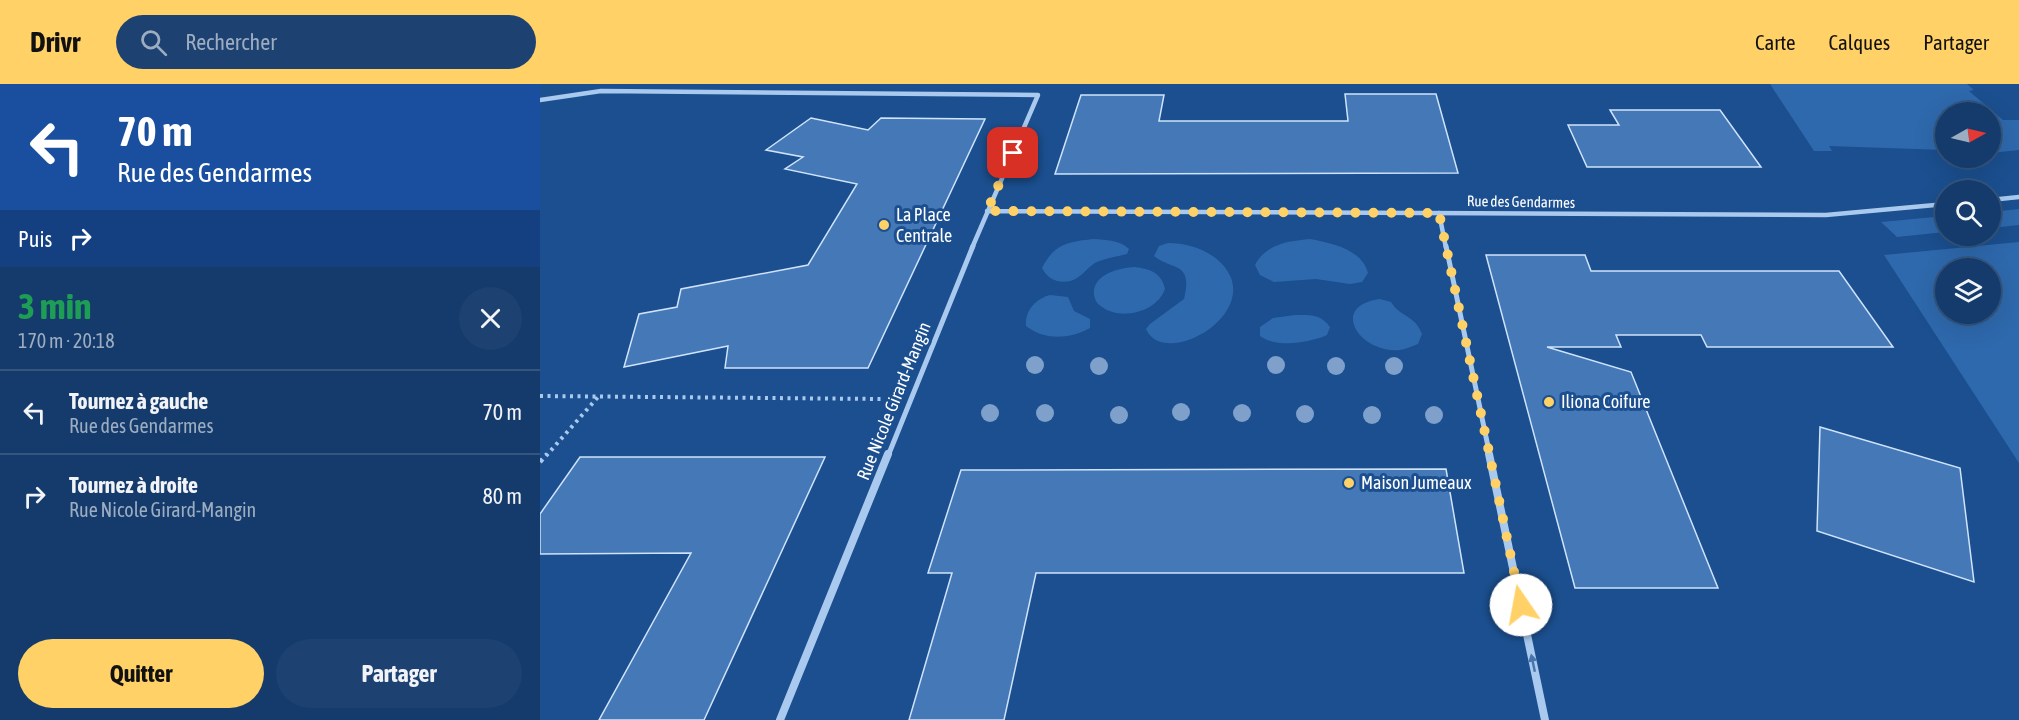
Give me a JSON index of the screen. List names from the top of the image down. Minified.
{"streets":{"street":["Rue des Gendarmes","Rue Nicole Girard-Mangin"]},"crossings":[["Rue des Gendarmes","Rue Nicole Girard-Mangin"]],"places":["La Place Centrale","Iliona Coifure","Maison Jumeaux"],"north":"right","page":{"header":"Drivr","search":"Rechercher","nav":["Carte","Calques","Partager"],"turn":["70 m","Rue des Gendarmes"],"then":"Puis","heading":["3 min","170 m · 20:18"],"list":[{"name":"Tournez à gauche","note":"Rue des Gendarmes","value":"70 m"},{"name":"Tournez à droite","note":"Rue Nicole Girard-Mangin","value":"80 m"}],"buttons":["Quitter","Partager"]}}
